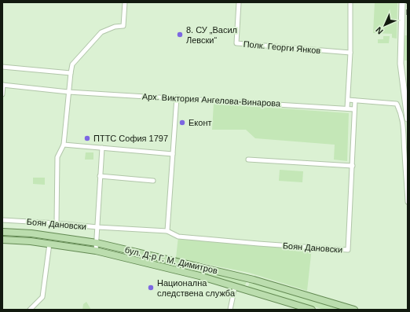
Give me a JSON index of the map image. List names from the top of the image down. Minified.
{"streets":{"main road":["бул. Д-р Г. М. Димитров"],"street":["Полк. Георги Янков","Арх. Виктория Ангелова-Винарова","Боян Дановски"]},"crossings":[["Арх. Виктория Ангелова-Винарова","Боян Дановски"]],"places":["8. СУ „Васил Левски“","Еконт","ПТТС София 1797","Национална следствена служба"],"north":"bottom left"}
